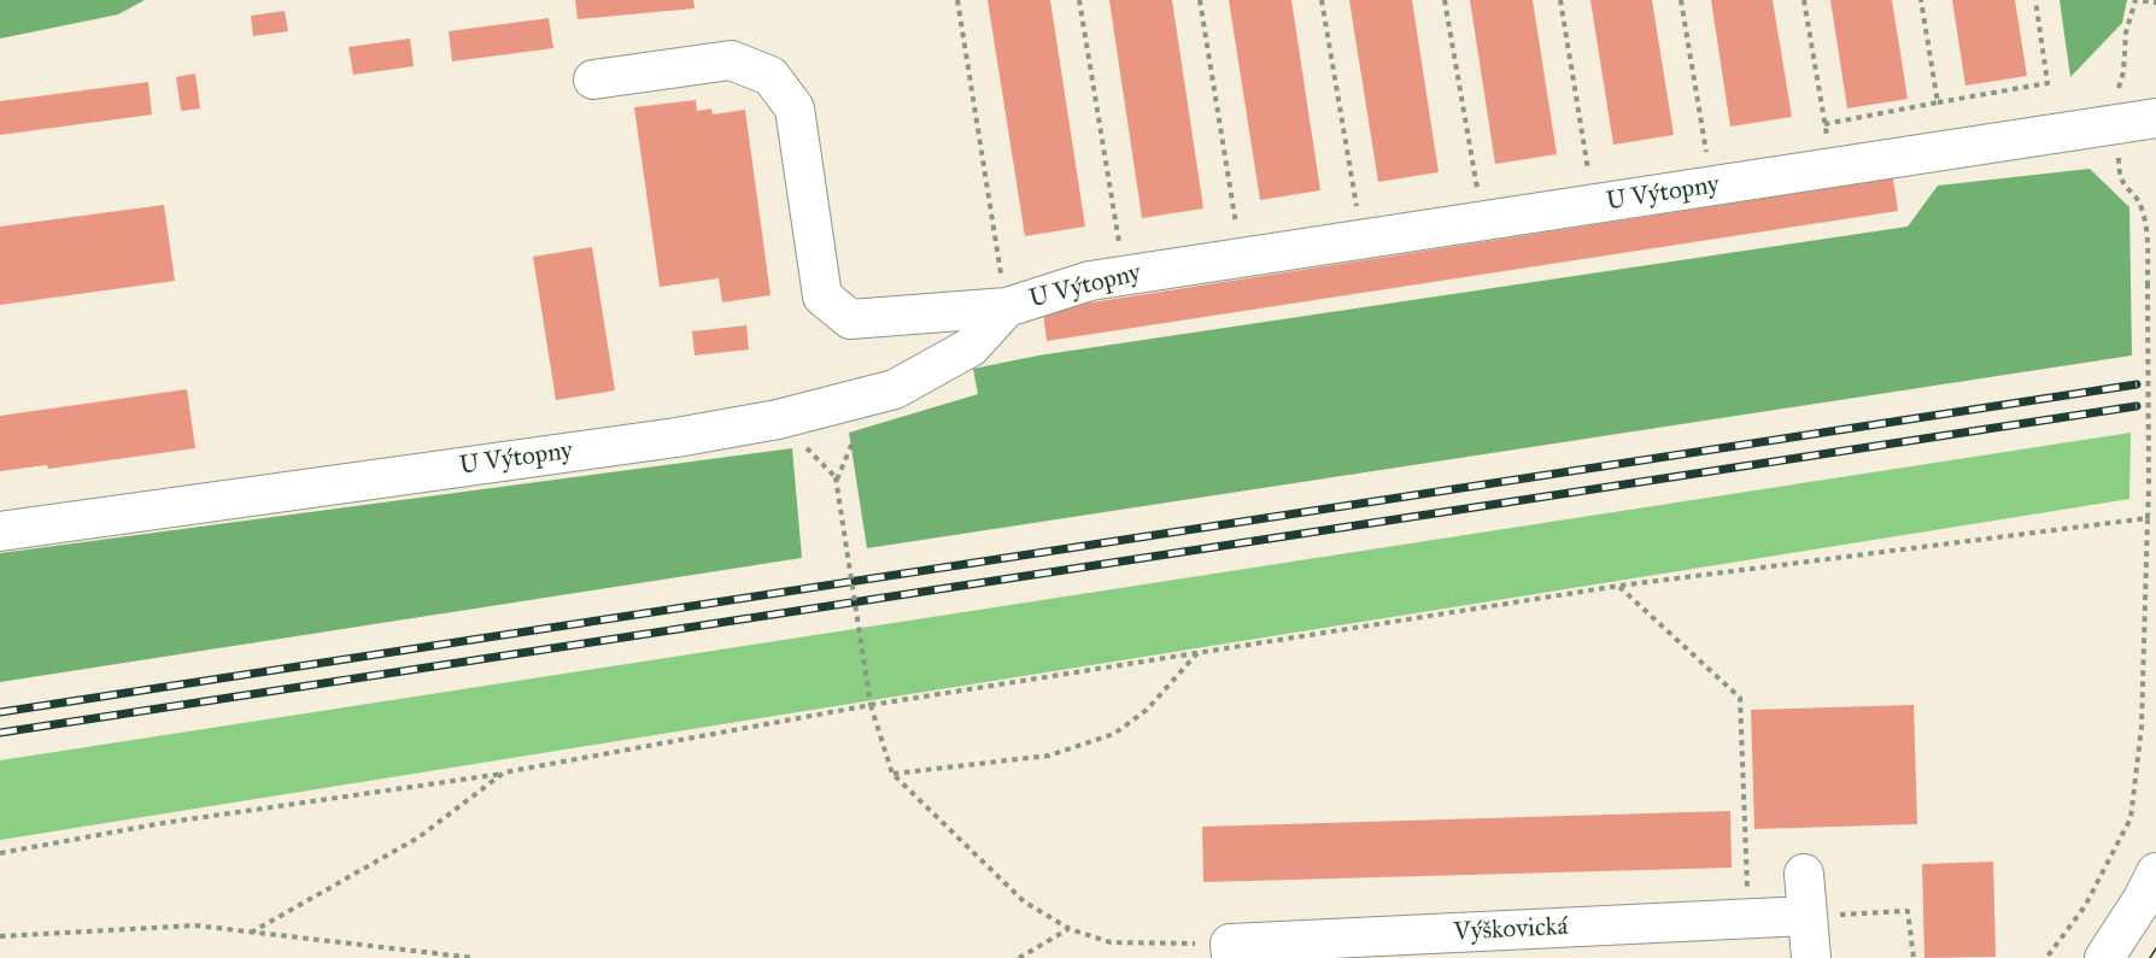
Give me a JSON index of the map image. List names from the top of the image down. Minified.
{"streets":{"street":["U Výtopny","Výškovická"]}}
